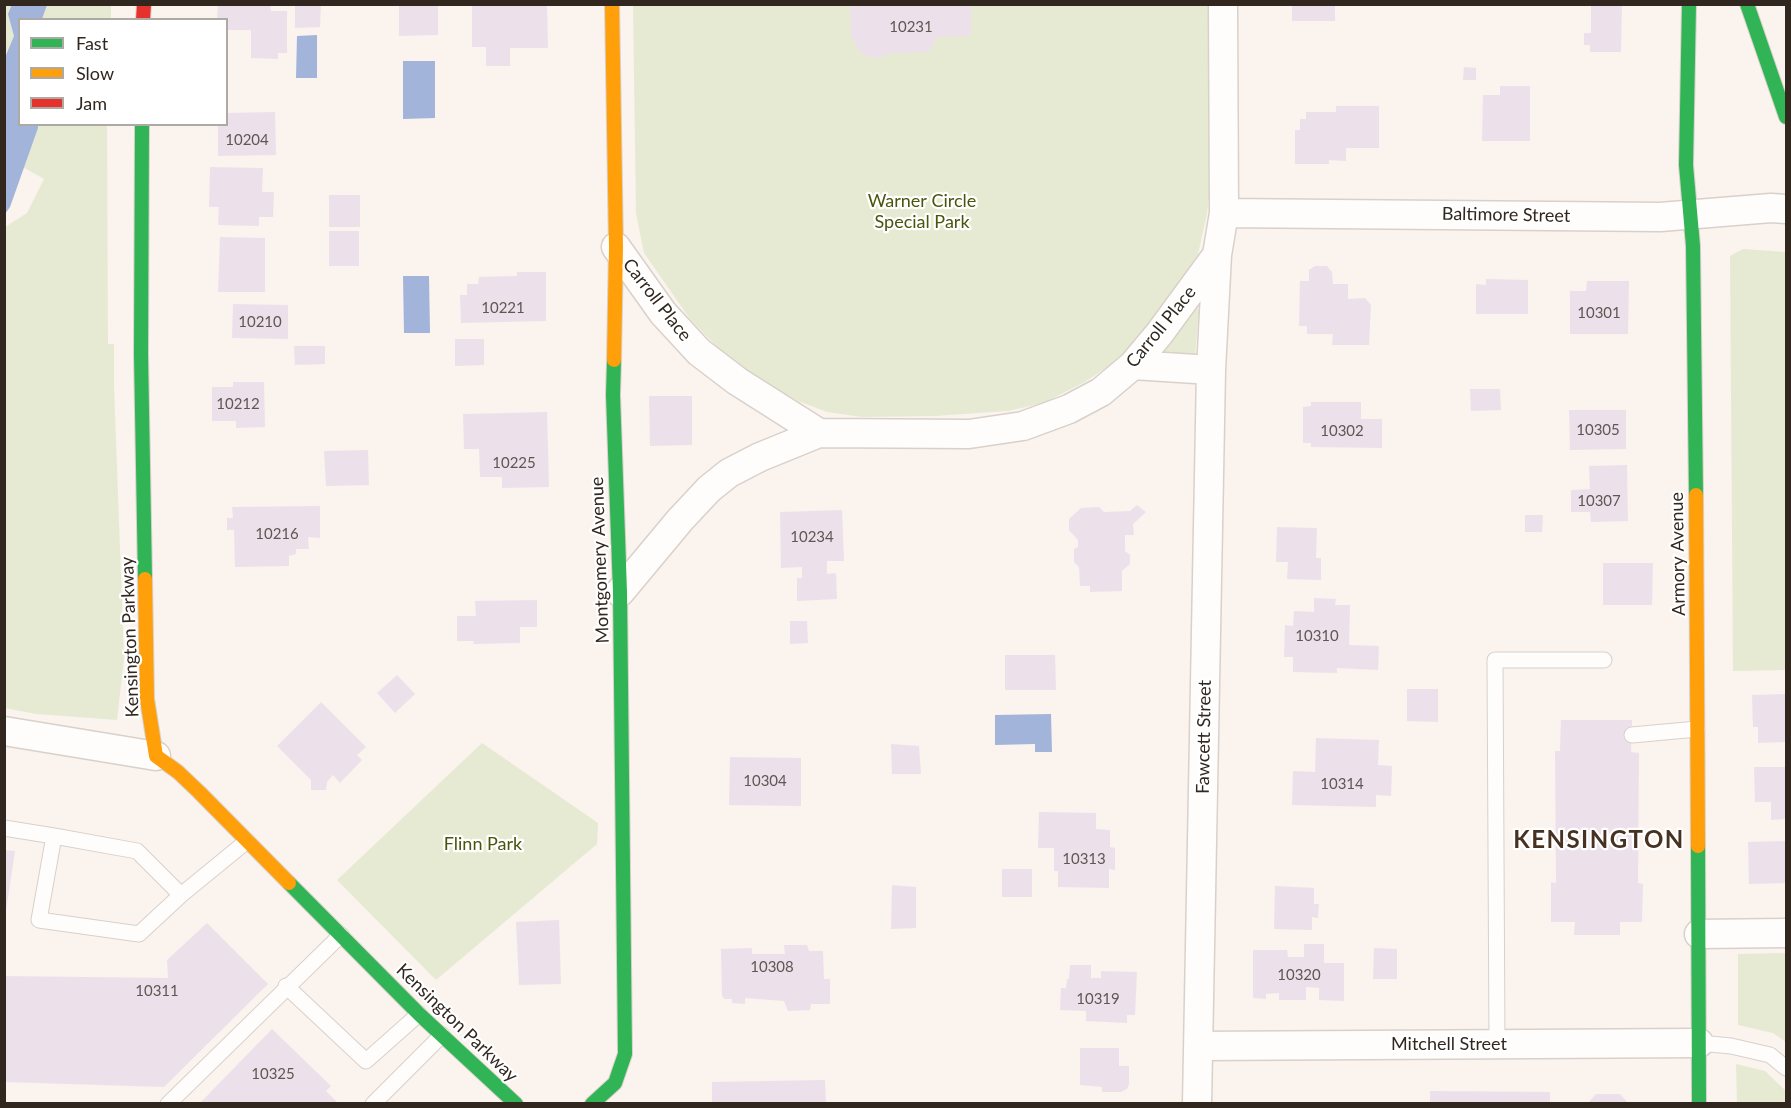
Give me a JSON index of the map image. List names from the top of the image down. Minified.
{"streets":{"street":["Baltimore Street","Carroll Place","Armory Avenue","Montgomery Avenue","Kensington Parkway","Fawcett Street","Mitchell Street"]},"crossings":[["Baltimore Street","Carroll Place"],["Baltimore Street","Armory Avenue"],["Carroll Place","Montgomery Avenue"],["Carroll Place","Fawcett Street"],["Armory Avenue","Mitchell Street"],["Fawcett Street","Mitchell Street"]],"districts":["KENSINGTON"],"parks":["Warner Circle Special Park","Flinn Park"],"house_numbers":["10231","10204","10221","10301","10210","10212","10305","10302","10225","10307","10216","10234","10310","10304","10314","10313","10308","10320","10311","10319","10325"],"legend":["Fast","Slow","Jam"]}
